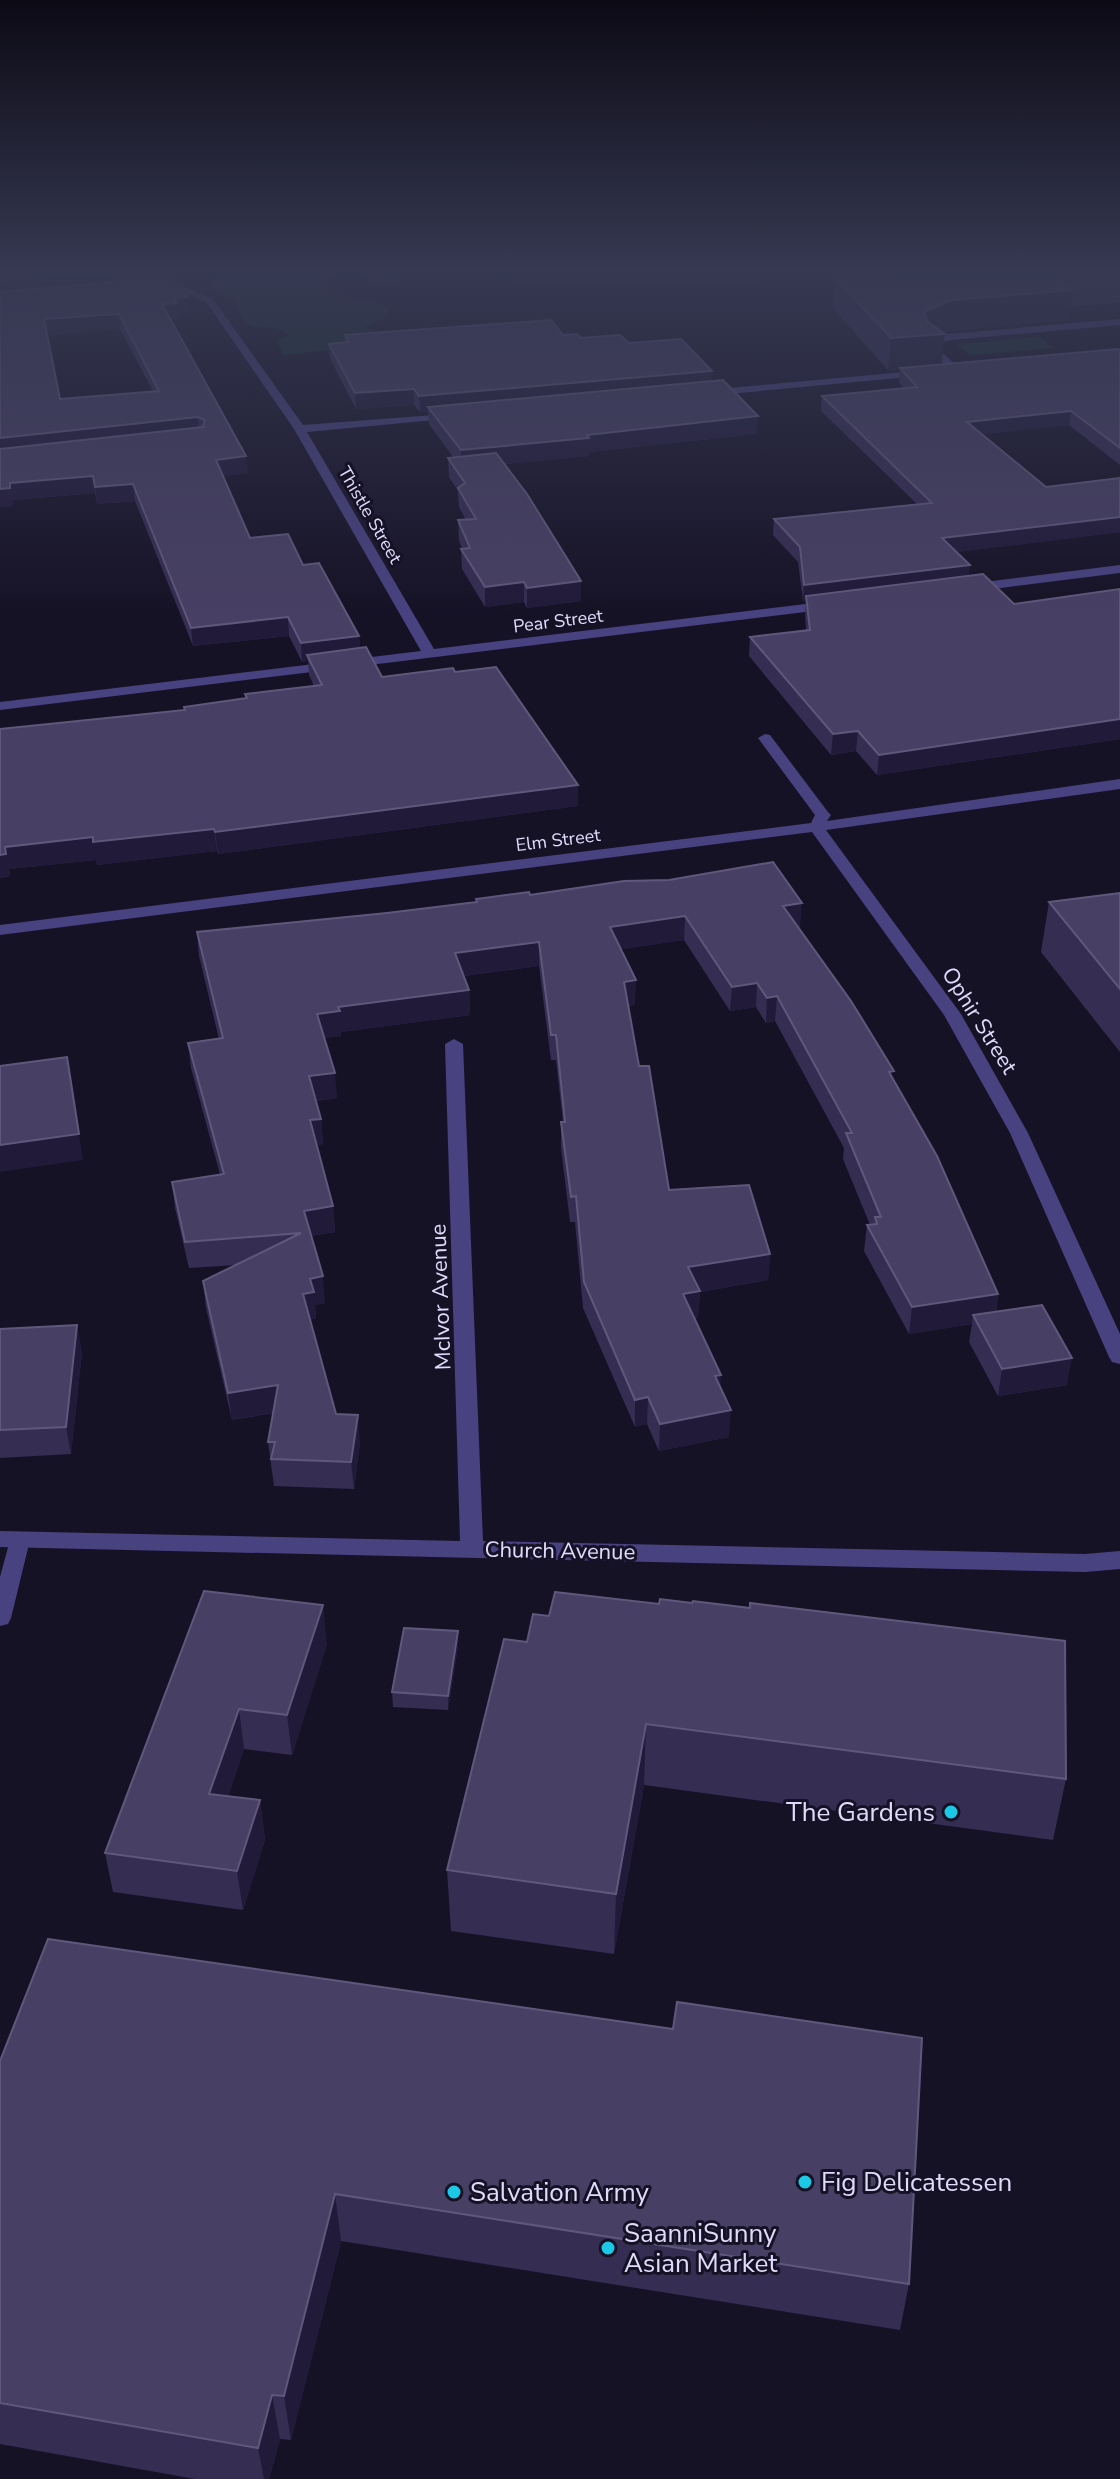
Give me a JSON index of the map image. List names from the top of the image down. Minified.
{"streets":{"street":["Thistle Street","Pear Street","Elm Street","Ophir Street","McIvor Avenue","Church Avenue"]},"crossings":[["Thistle Street","Pear Street"],["Elm Street","Ophir Street"],["McIvor Avenue","Church Avenue"]],"places":["The Gardens","Fig Delicatessen","Salvation Army","SaanniSunny Asian Market"]}
